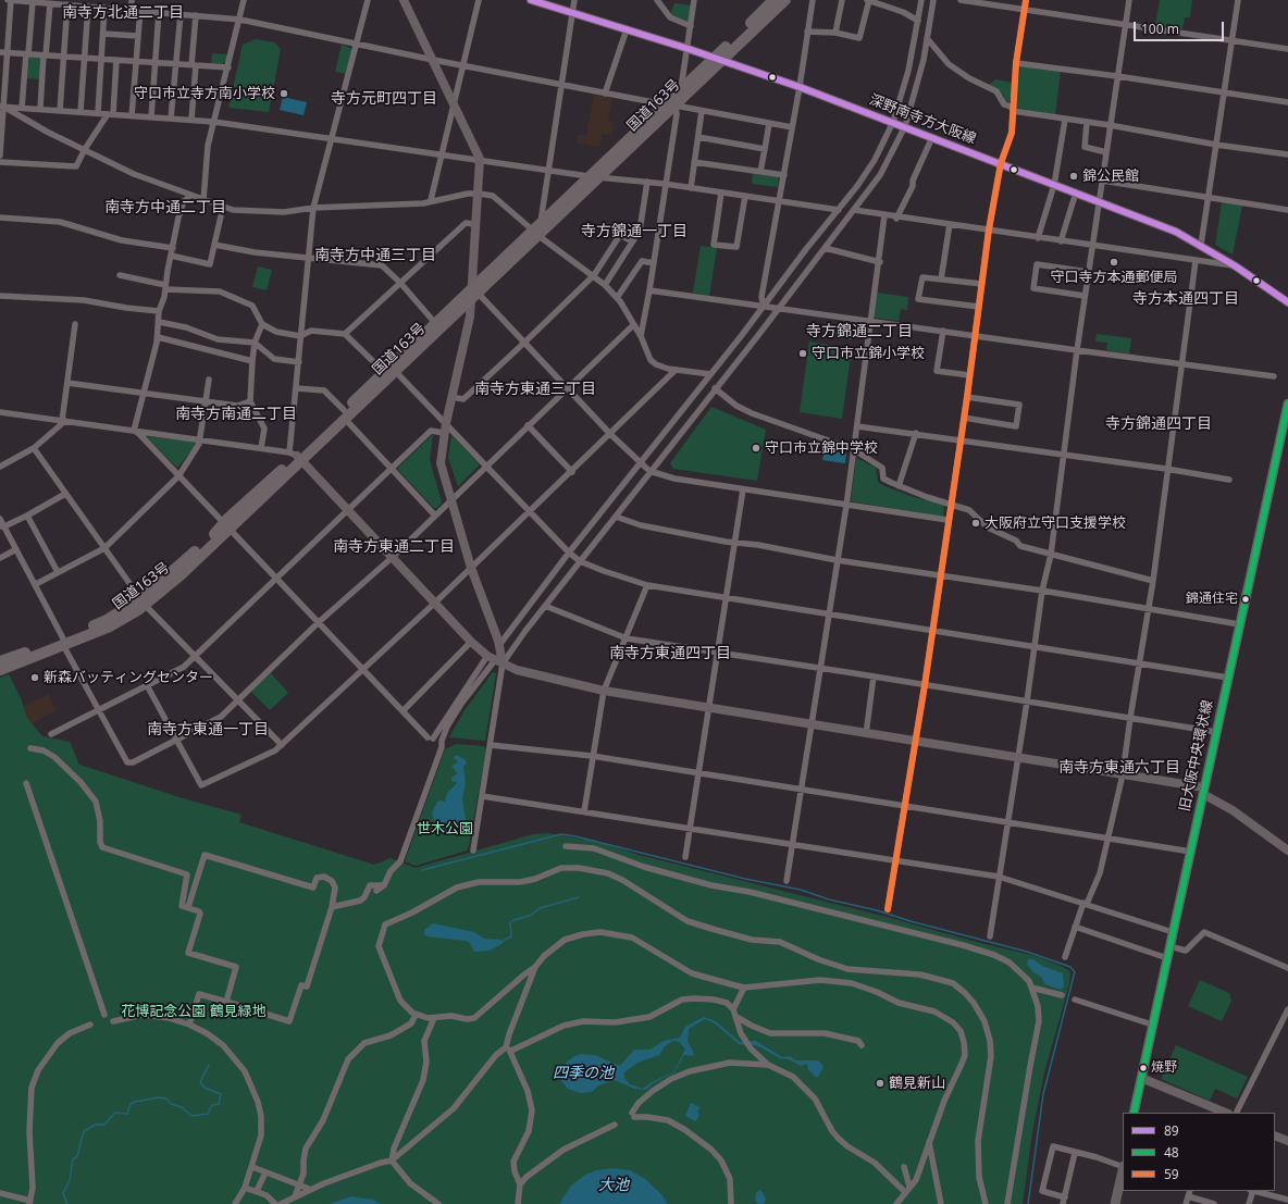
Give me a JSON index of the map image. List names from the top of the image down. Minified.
{"streets":{"highway":["国道163号"],"main road":["旧大阪中央環状線"],"street":["深野南寺方大阪線"]},"crossings":[["国道163号","深野南寺方大阪線"]],"districts":["南寺方北通二丁目","寺方元町四丁目","南寺方中通二丁目","寺方錦通一丁目","南寺方中通三丁目","寺方本通四丁目","寺方錦通二丁目","南寺方東通三丁目","南寺方南通二丁目","寺方錦通四丁目","南寺方東通二丁目","南寺方東通四丁目","南寺方東通一丁目","南寺方東通六丁目"],"water":["四季の池","大池"],"parks":["世木公園","花博記念公園 鶴見緑地"],"places":["守口市立寺方南小学校","錦公民館","守口寺方本通郵便局","守口市立錦小学校","守口市立錦中学校","大阪府立守口支援学校","錦通住宅","新森バッティングセンター","焼野","鶴見新山"],"lines":["transit line 89","transit line 59","transit line 48"],"legend":["89","48","59"],"scale_bar":"100 m"}
